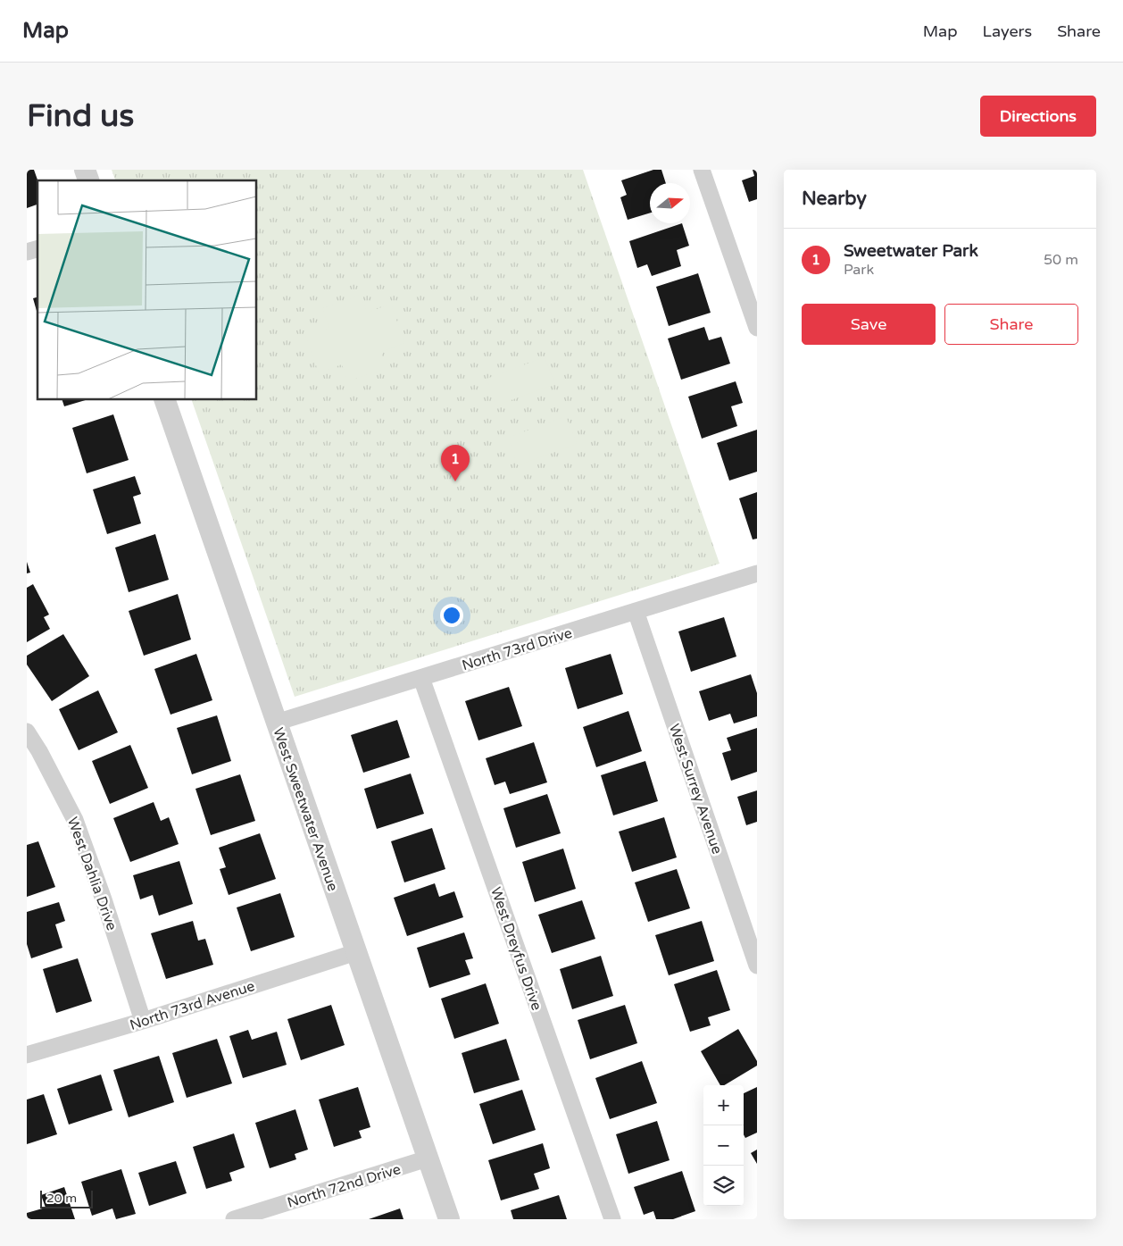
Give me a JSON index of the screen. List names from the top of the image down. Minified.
{"streets":{"street":["North 73rd Drive","West Surrey Avenue","West Sweetwater Avenue","West Dahlia Drive","West Dreyfus Drive","North 73rd Avenue","North 72nd Drive"]},"crossings":[["North 73rd Drive","West Surrey Avenue"],["North 73rd Drive","West Sweetwater Avenue"],["North 73rd Drive","West Dreyfus Drive"],["West Sweetwater Avenue","North 73rd Avenue"],["West Sweetwater Avenue","North 72nd Drive"],["West Dahlia Drive","North 73rd Avenue"]],"scale_bar":"20 m","north":"right","page":{"header":"Map","nav":["Map","Layers","Share"],"buttons":["Directions",["Save","Share"]],"title":"Find us","heading":"Nearby","list":[{"mark":"1","name":"Sweetwater Park","note":"Park","value":"50 m"}],"pins":"1","map_buttons":["+","−"],"scale":"20 m"}}
